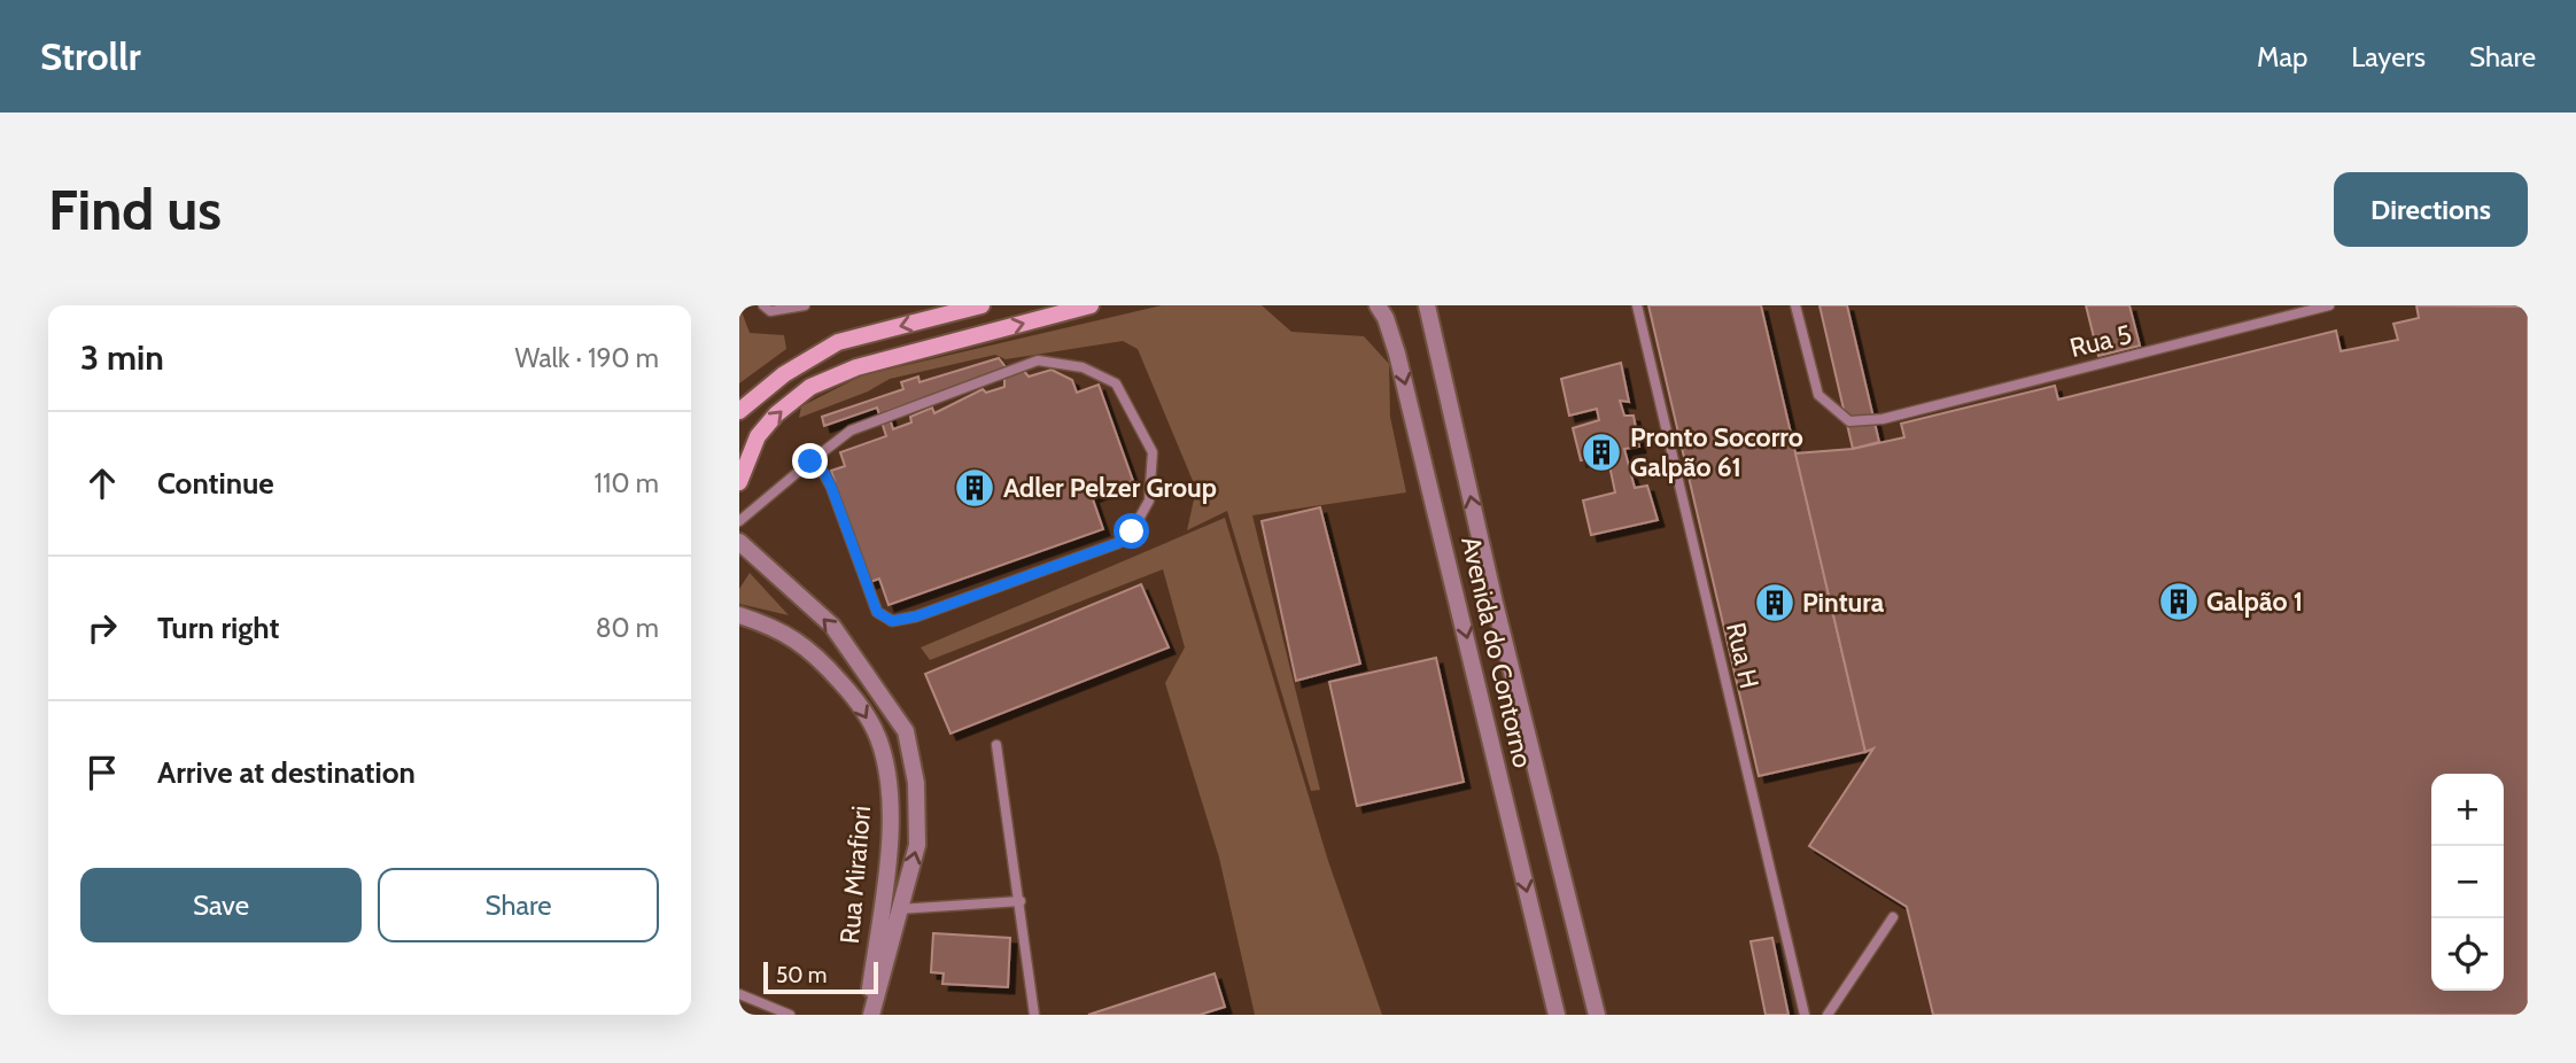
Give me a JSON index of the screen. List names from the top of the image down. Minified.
{"streets":{"street":["Avenida do Contorno","Rua Mirafiori"],"lane":["Rua 5","Rua H"]},"places":{"building":["Pronto Socorro Galpão 61","Adler Pelzer Group","Galpão 1","Pintura"]},"scale_bar":"50 m","page":{"header":"Strollr","nav":["Map","Layers","Share"],"buttons":["Directions",["Save","Share"]],"title":"Find us","heading":["3 min","Walk · 190 m"],"list":[["Continue","110 m"],["Turn right","80 m"],"Arrive at destination"],"map_buttons":["+","−"],"scale":"50 m"}}
